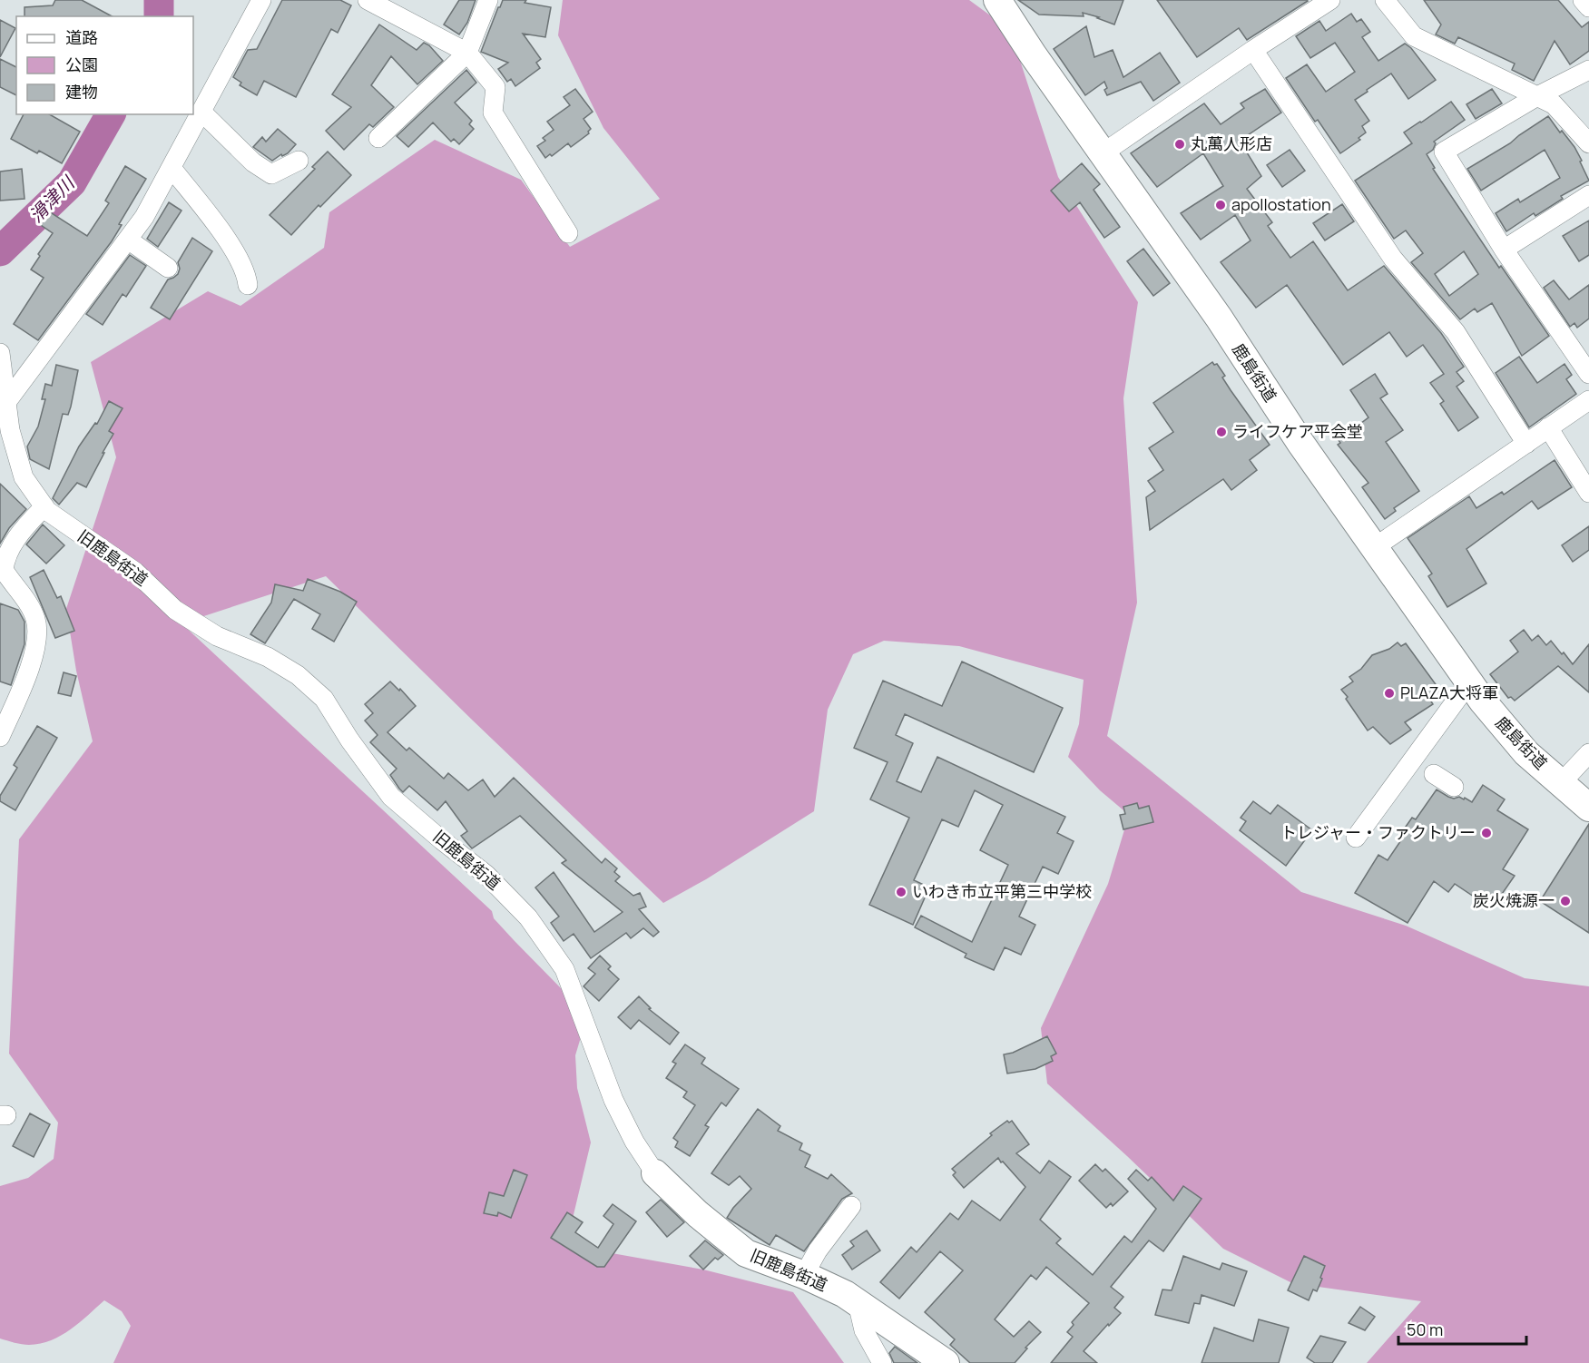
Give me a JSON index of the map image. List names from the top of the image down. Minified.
{"streets":{"street":["鹿島街道","旧鹿島街道"]},"water":["滑津川"],"places":["丸萬人形店","apollostation","ライフケア平会堂","PLAZA大将軍","トレジャー・ファクトリー","いわき市立平第三中学校","炭火焼源一"],"legend":["道路","公園","建物"],"scale_bar":"50 m"}
